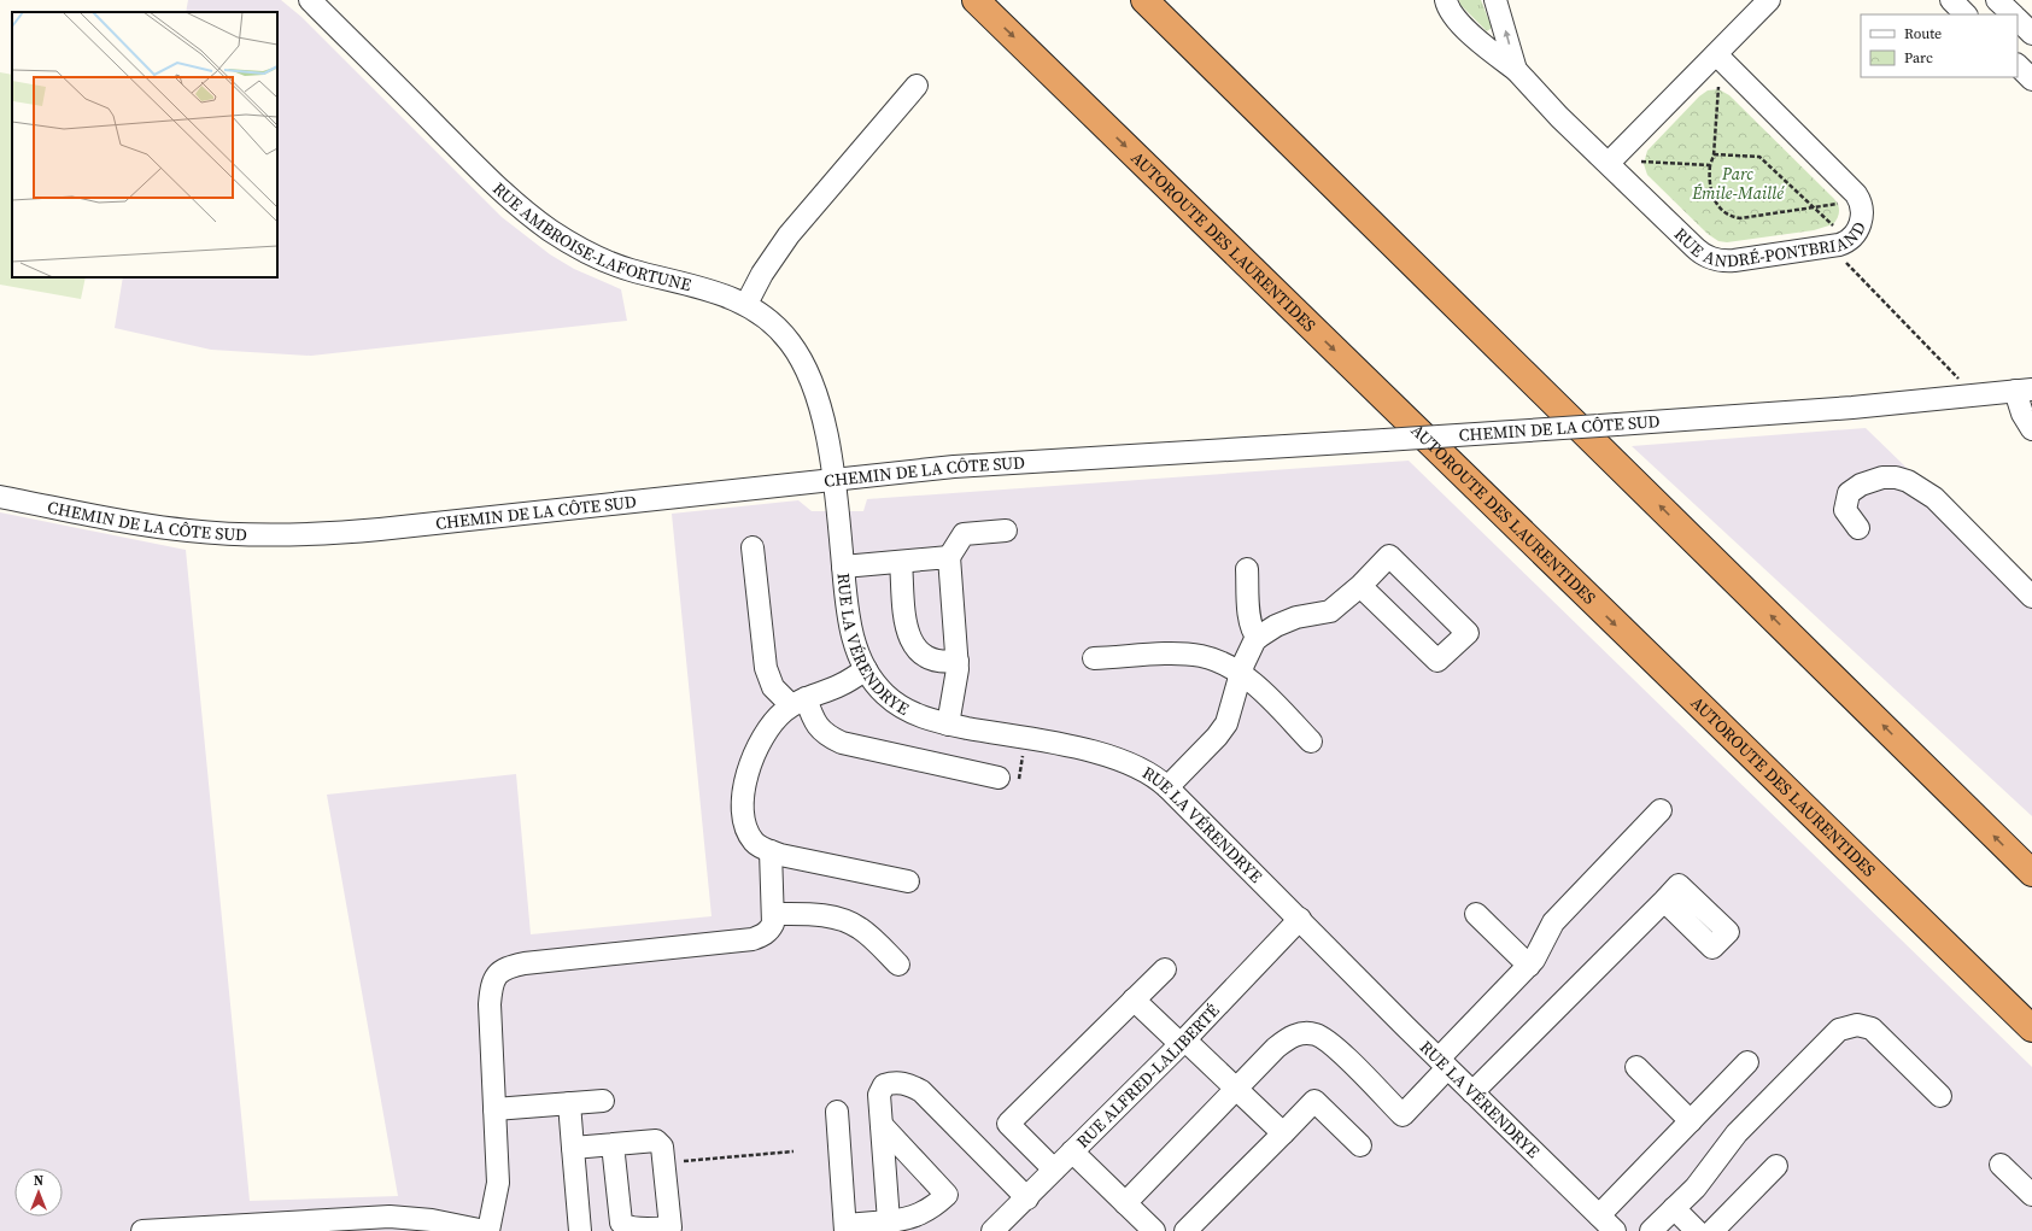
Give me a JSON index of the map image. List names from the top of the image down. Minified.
{"streets":{"highway":["AUTOROUTE DES LAURENTIDES"],"street":["RUE ANDRÉ-PONTBRIAND","RUE AMBROISE-LAFORTUNE","CHEMIN DE LA CÔTE SUD","RUE LA VÉRENDRYE","RUE ALFRED-LALIBERTÉ"]},"crossings":[["RUE AMBROISE-LAFORTUNE","CHEMIN DE LA CÔTE SUD"],["RUE AMBROISE-LAFORTUNE","RUE LA VÉRENDRYE"],["CHEMIN DE LA CÔTE SUD","RUE LA VÉRENDRYE"],["RUE LA VÉRENDRYE","RUE ALFRED-LALIBERTÉ"]],"parks":["Parc Émile-Maillé"],"legend":["Route","Parc"],"north":"top"}
